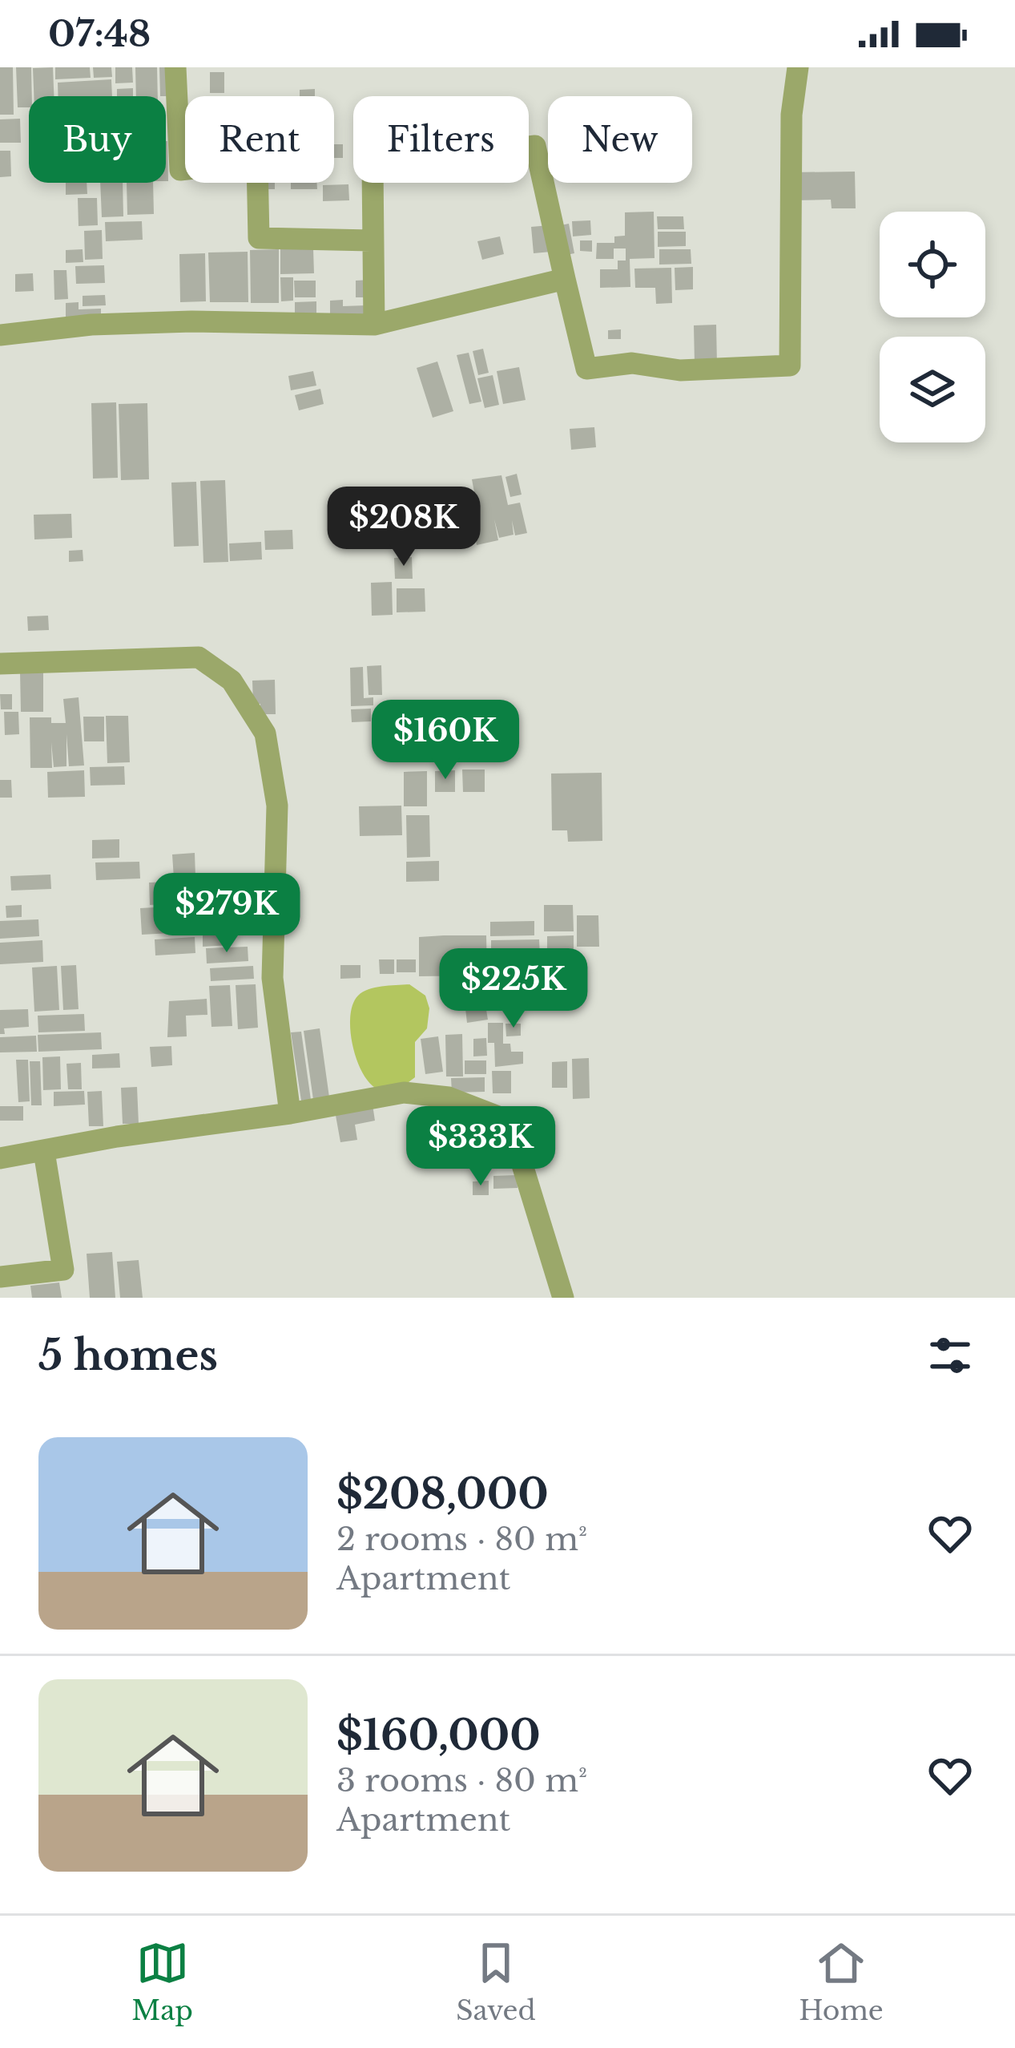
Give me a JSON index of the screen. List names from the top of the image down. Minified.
{"page":{"status":"07:48","chip":["Buy","Rent","Filters","New"],"price":["$208K","$160K","$279K","$225K","$333K"],"heading":"5 homes","list":[{"name":"$208,000","note":"2 rooms · 80 m² · Apartment"},{"name":"$160,000","note":"3 rooms · 80 m² · Apartment"}],"tabs":["Map","Saved","Home"]}}
